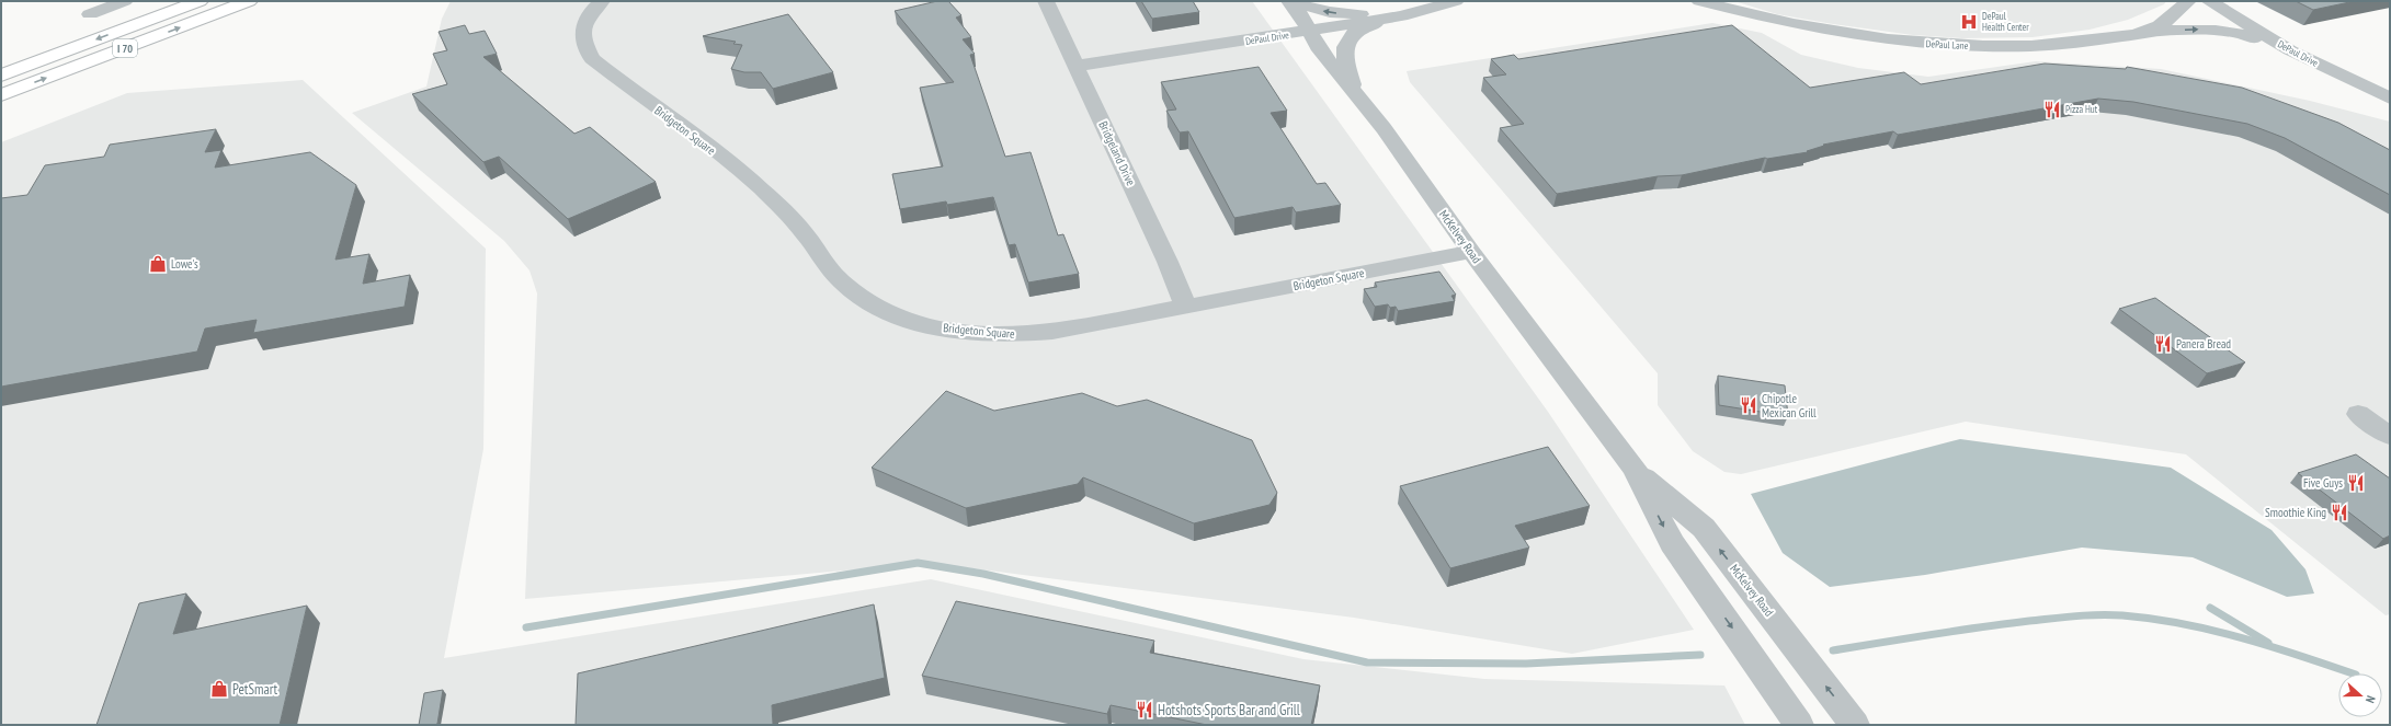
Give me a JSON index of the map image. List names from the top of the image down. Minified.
{"streets":{"highway":["I 70"],"street":["DePaul Drive","DePaul Lane","Bridgeton Square","Bridgeland Drive","McKelvey Road"]},"crossings":[["DePaul Drive","Bridgeland Drive"],["DePaul Drive","McKelvey Road"],["Bridgeton Square","Bridgeland Drive"],["Bridgeton Square","McKelvey Road"]],"places":{"hospital":["DePaul Health Center"],"restaurant":["Pizza Hut","Panera Bread","Chipotle Mexican Grill","Five Guys","Smoothie King","Hotshots Sports Bar and Grill"],"shop":["Lowe's","PetSmart"]},"north":"right"}
